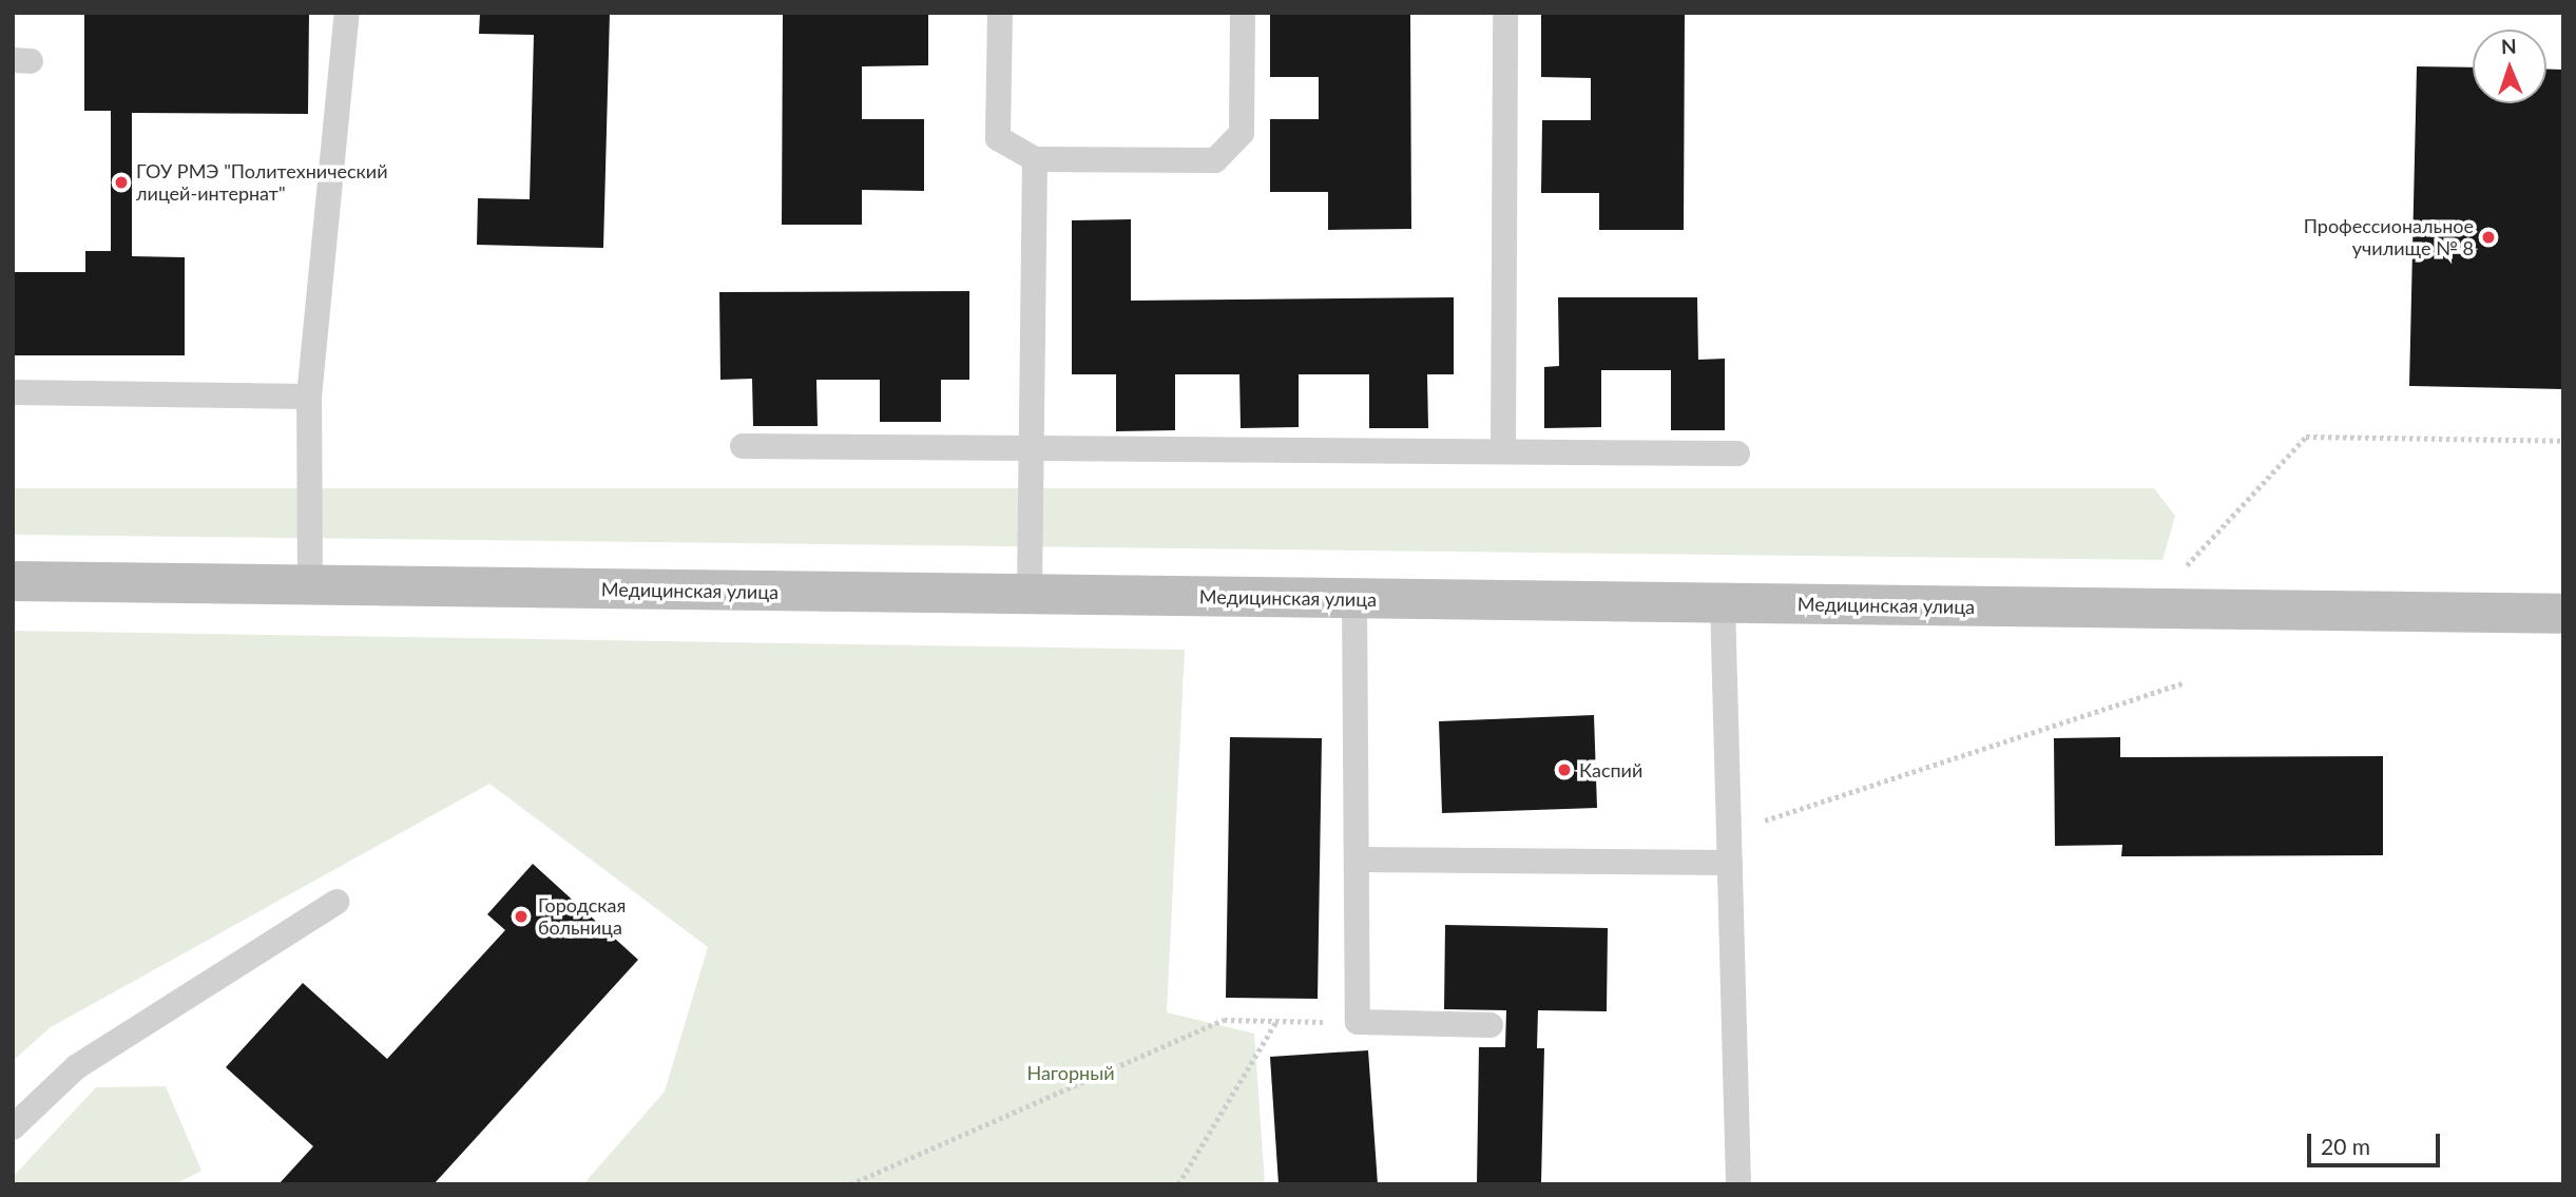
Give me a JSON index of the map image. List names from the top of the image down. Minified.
{"streets":{"main road":["Медицинская улица"]},"parks":["Нагорный"],"places":["ГОУ РМЭ \"Политехнический лицей-интернат\"","Профессиональное училище № 8","Каспий","Городская больница"],"scale_bar":"20 m","north":"top"}
